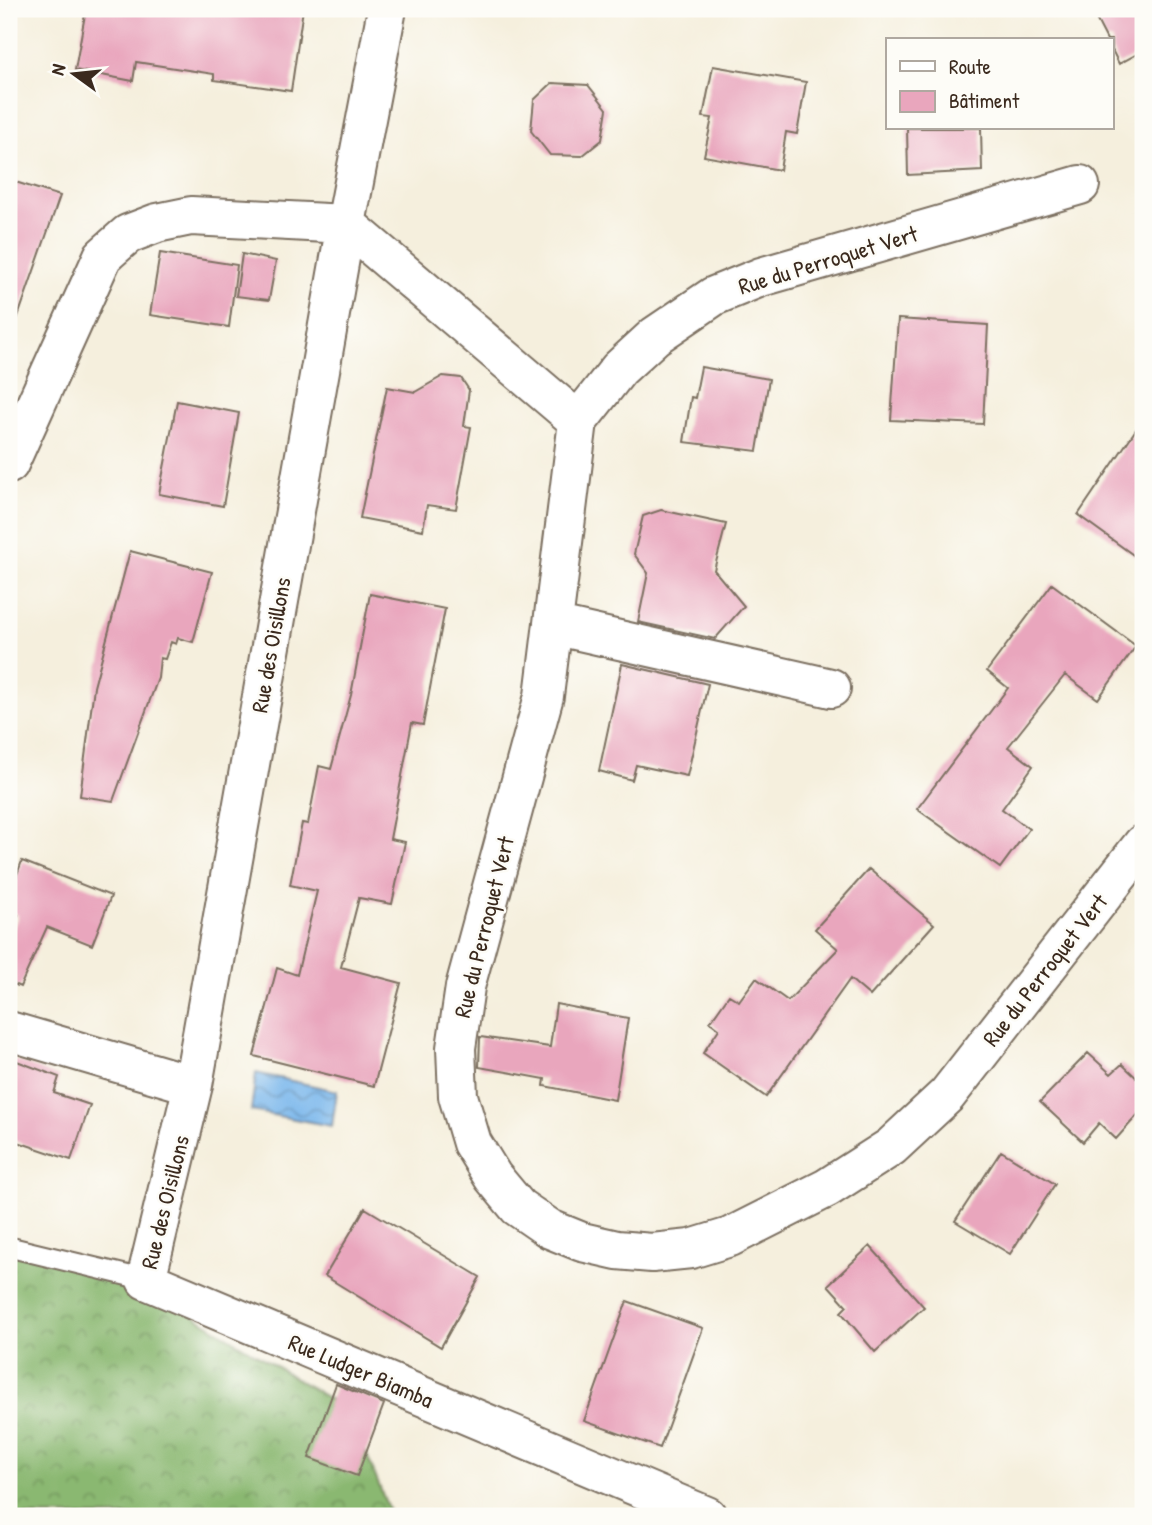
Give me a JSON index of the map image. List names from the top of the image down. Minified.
{"streets":{"street":["Rue du Perroquet Vert","Rue des Oisillons","Rue Ludger Biamba"]},"crossings":[["Rue des Oisillons","Rue Ludger Biamba"]],"legend":["Route","Bâtiment"],"north":"left"}
